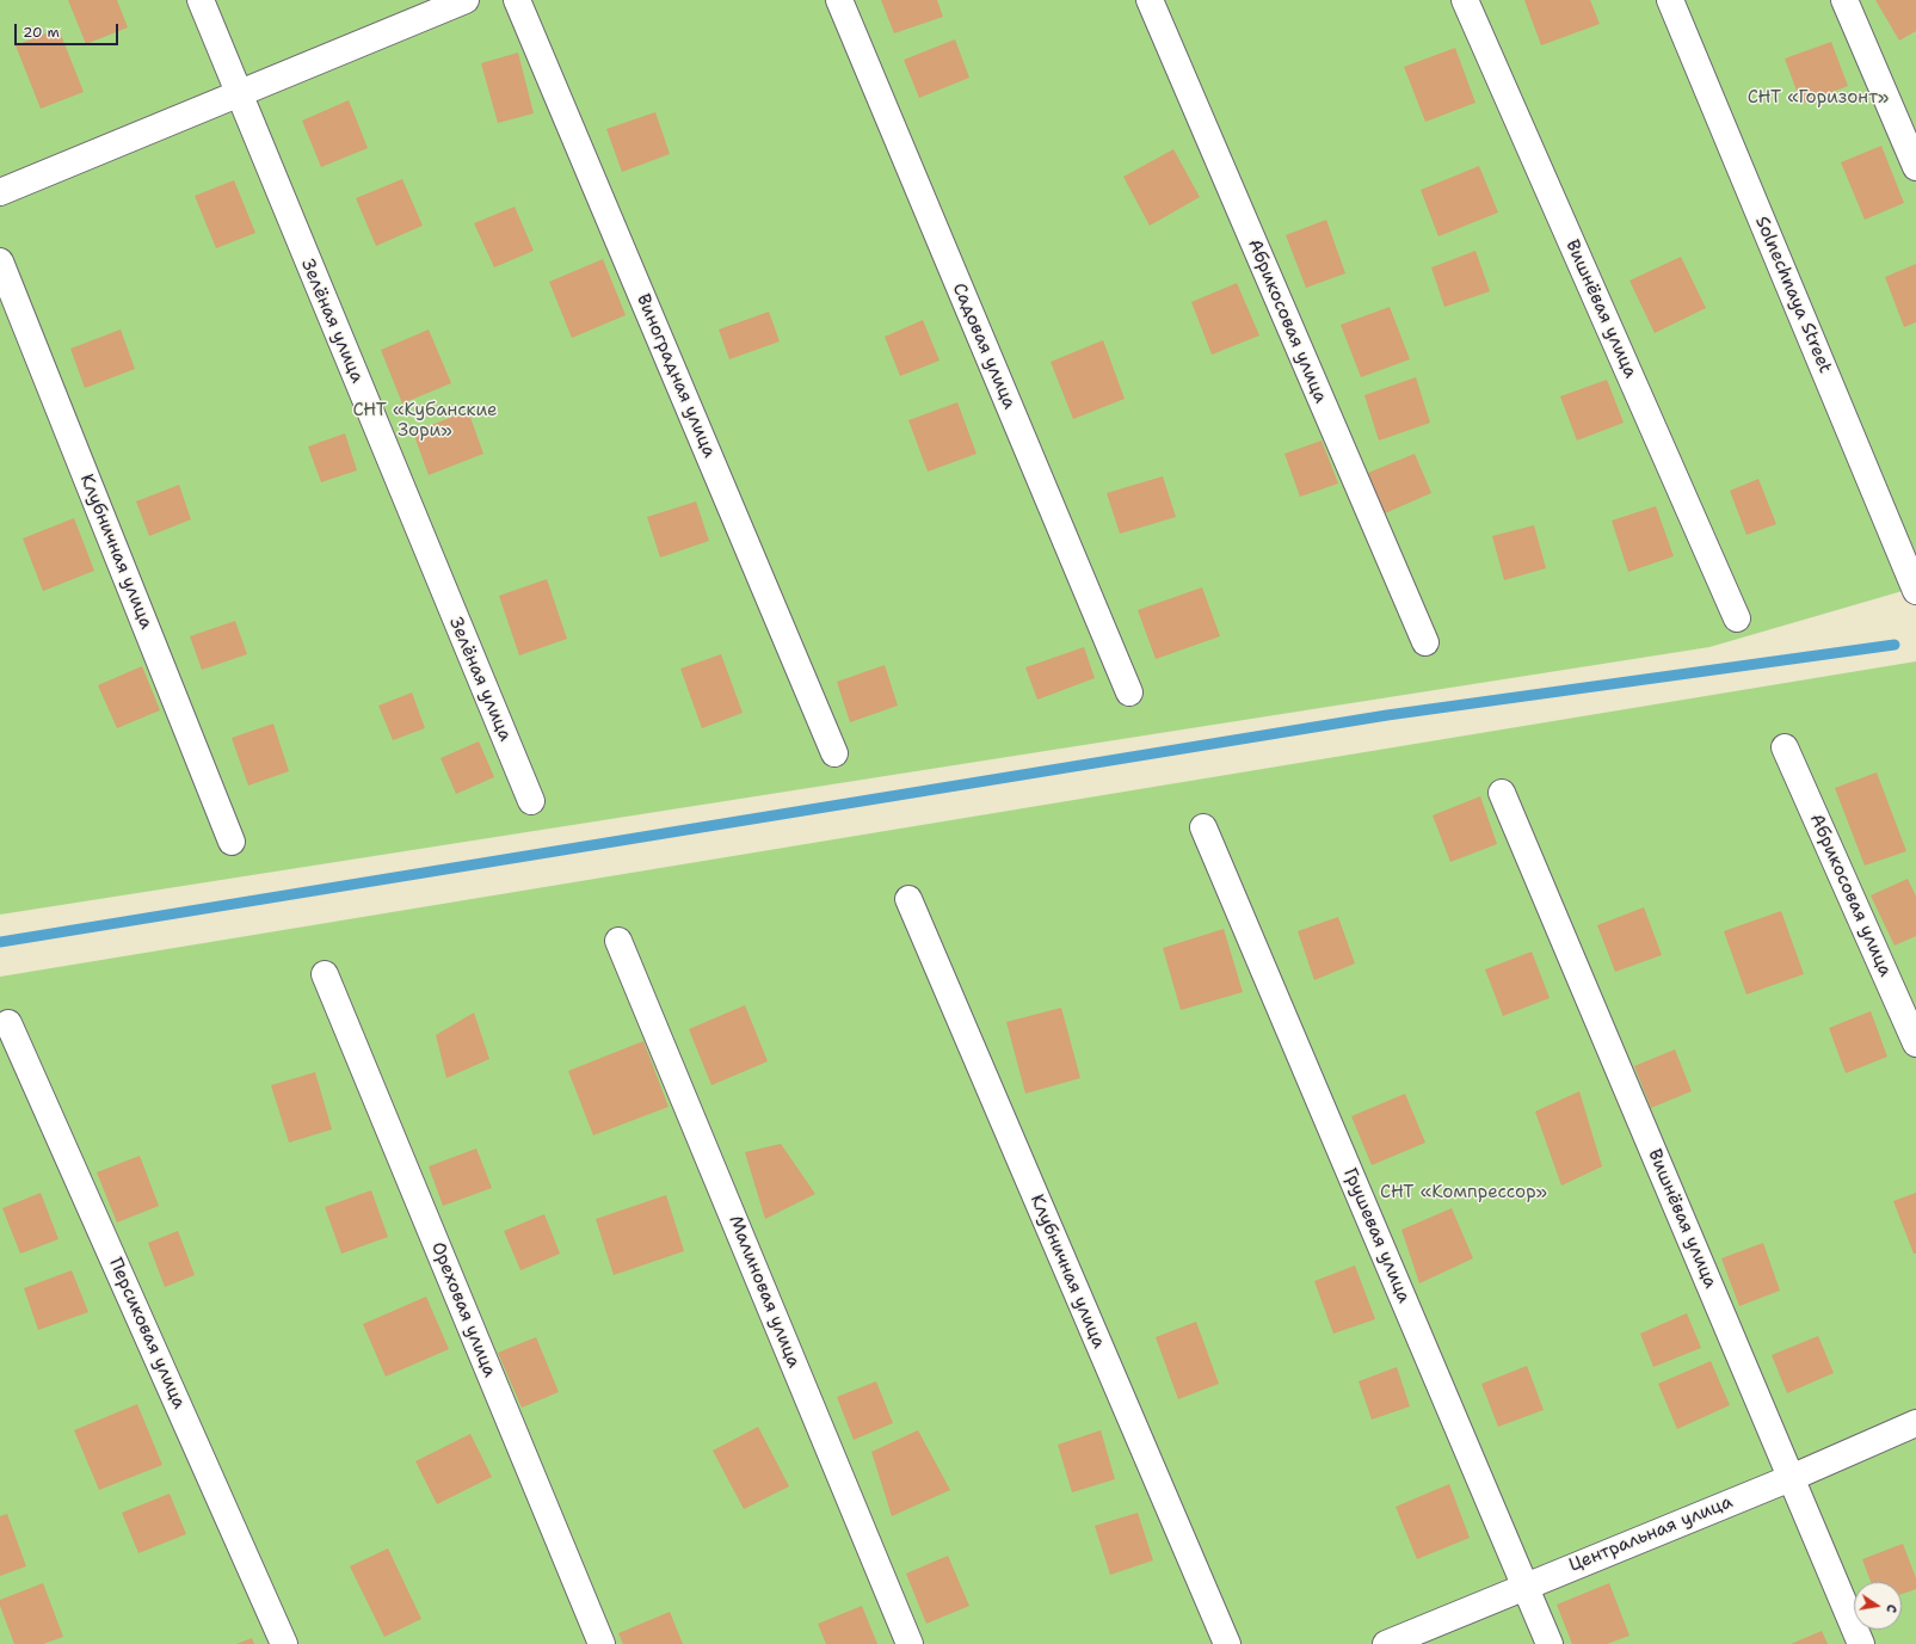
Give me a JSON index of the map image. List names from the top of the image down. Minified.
{"streets":{"street":["Solnechnaya Street","Вишнёвая улица","Зелёная улица","Абрикосовая улица","Садовая улица","Виноградная улица","Клубничная улица","Грушевая улица","Малиновая улица","Ореховая улица","Персиковая улица","Центральная улица"]},"crossings":[["Вишнёвая улица","Центральная улица"],["Грушевая улица","Центральная улица"]],"parks":["СНТ «Горизонт»","СНТ «Кубанские Зори»","СНТ «Компрессор»"],"scale_bar":"20 m","north":"right"}
